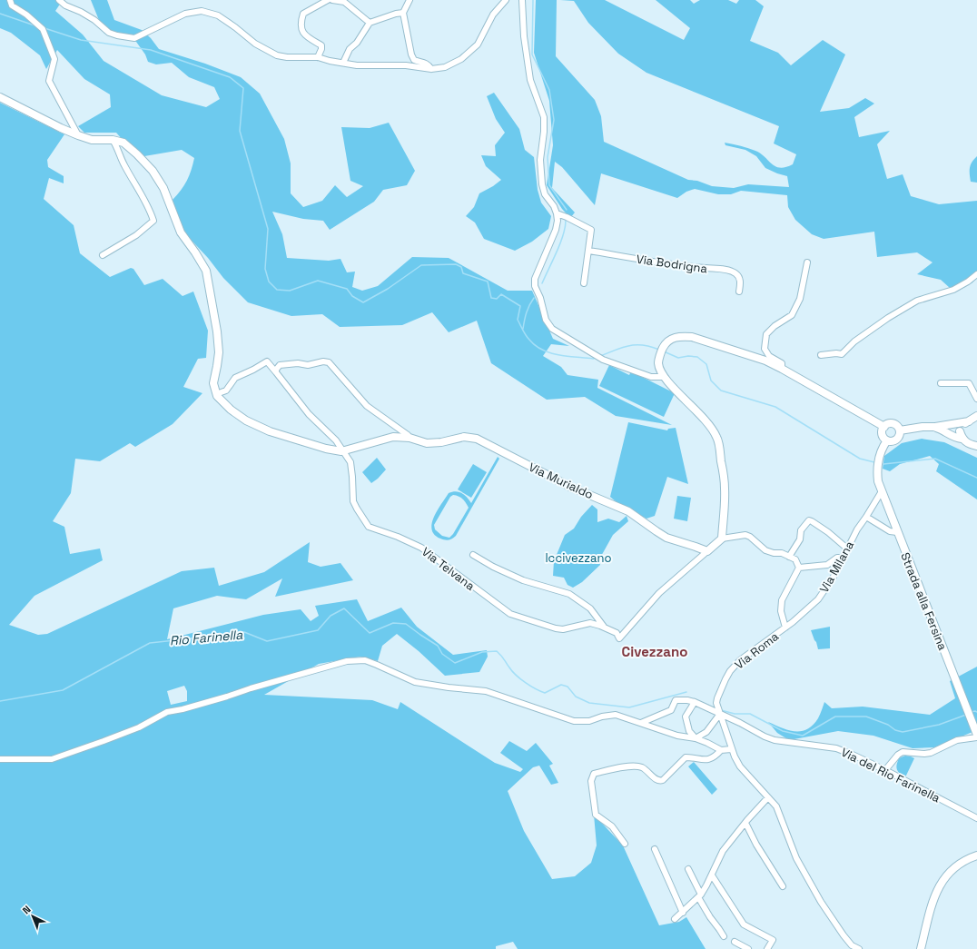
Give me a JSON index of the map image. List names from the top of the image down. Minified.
{"streets":{"street":["Via Bodrigna","Via Murialdo","Via Milana","Via Telvana","Strada alla Fersina","Via Roma","Via del Rio Farinella"]},"crossings":[["Via Murialdo","Via Telvana"],["Via Milana","Strada alla Fersina"],["Via Milana","Via Roma"],["Via Roma","Via del Rio Farinella"]],"districts":["Civezzano"],"water":["Rio Farinella"],"parks":["Iccivezzano"],"north":"top left"}
